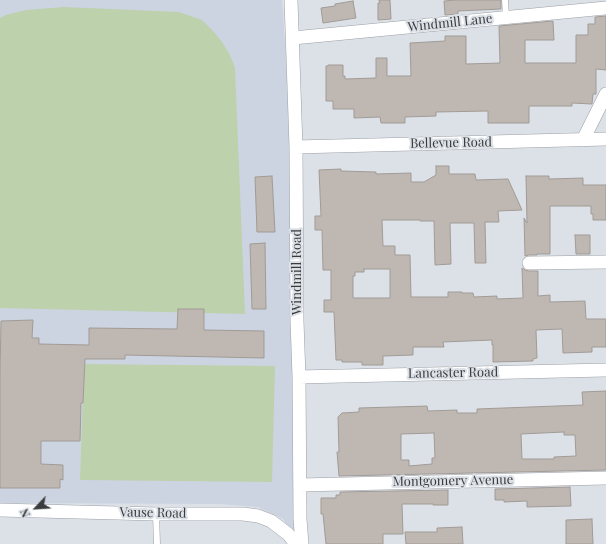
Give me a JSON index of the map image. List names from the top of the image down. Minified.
{"streets":{"street":["Windmill Lane","Bellevue Road","Windmill Road","Lancaster Road","Montgomery Avenue","Vause Road"]},"crossings":[["Windmill Lane","Windmill Road"],["Bellevue Road","Windmill Road"],["Windmill Road","Lancaster Road"],["Windmill Road","Montgomery Avenue"]],"north":"bottom left"}
